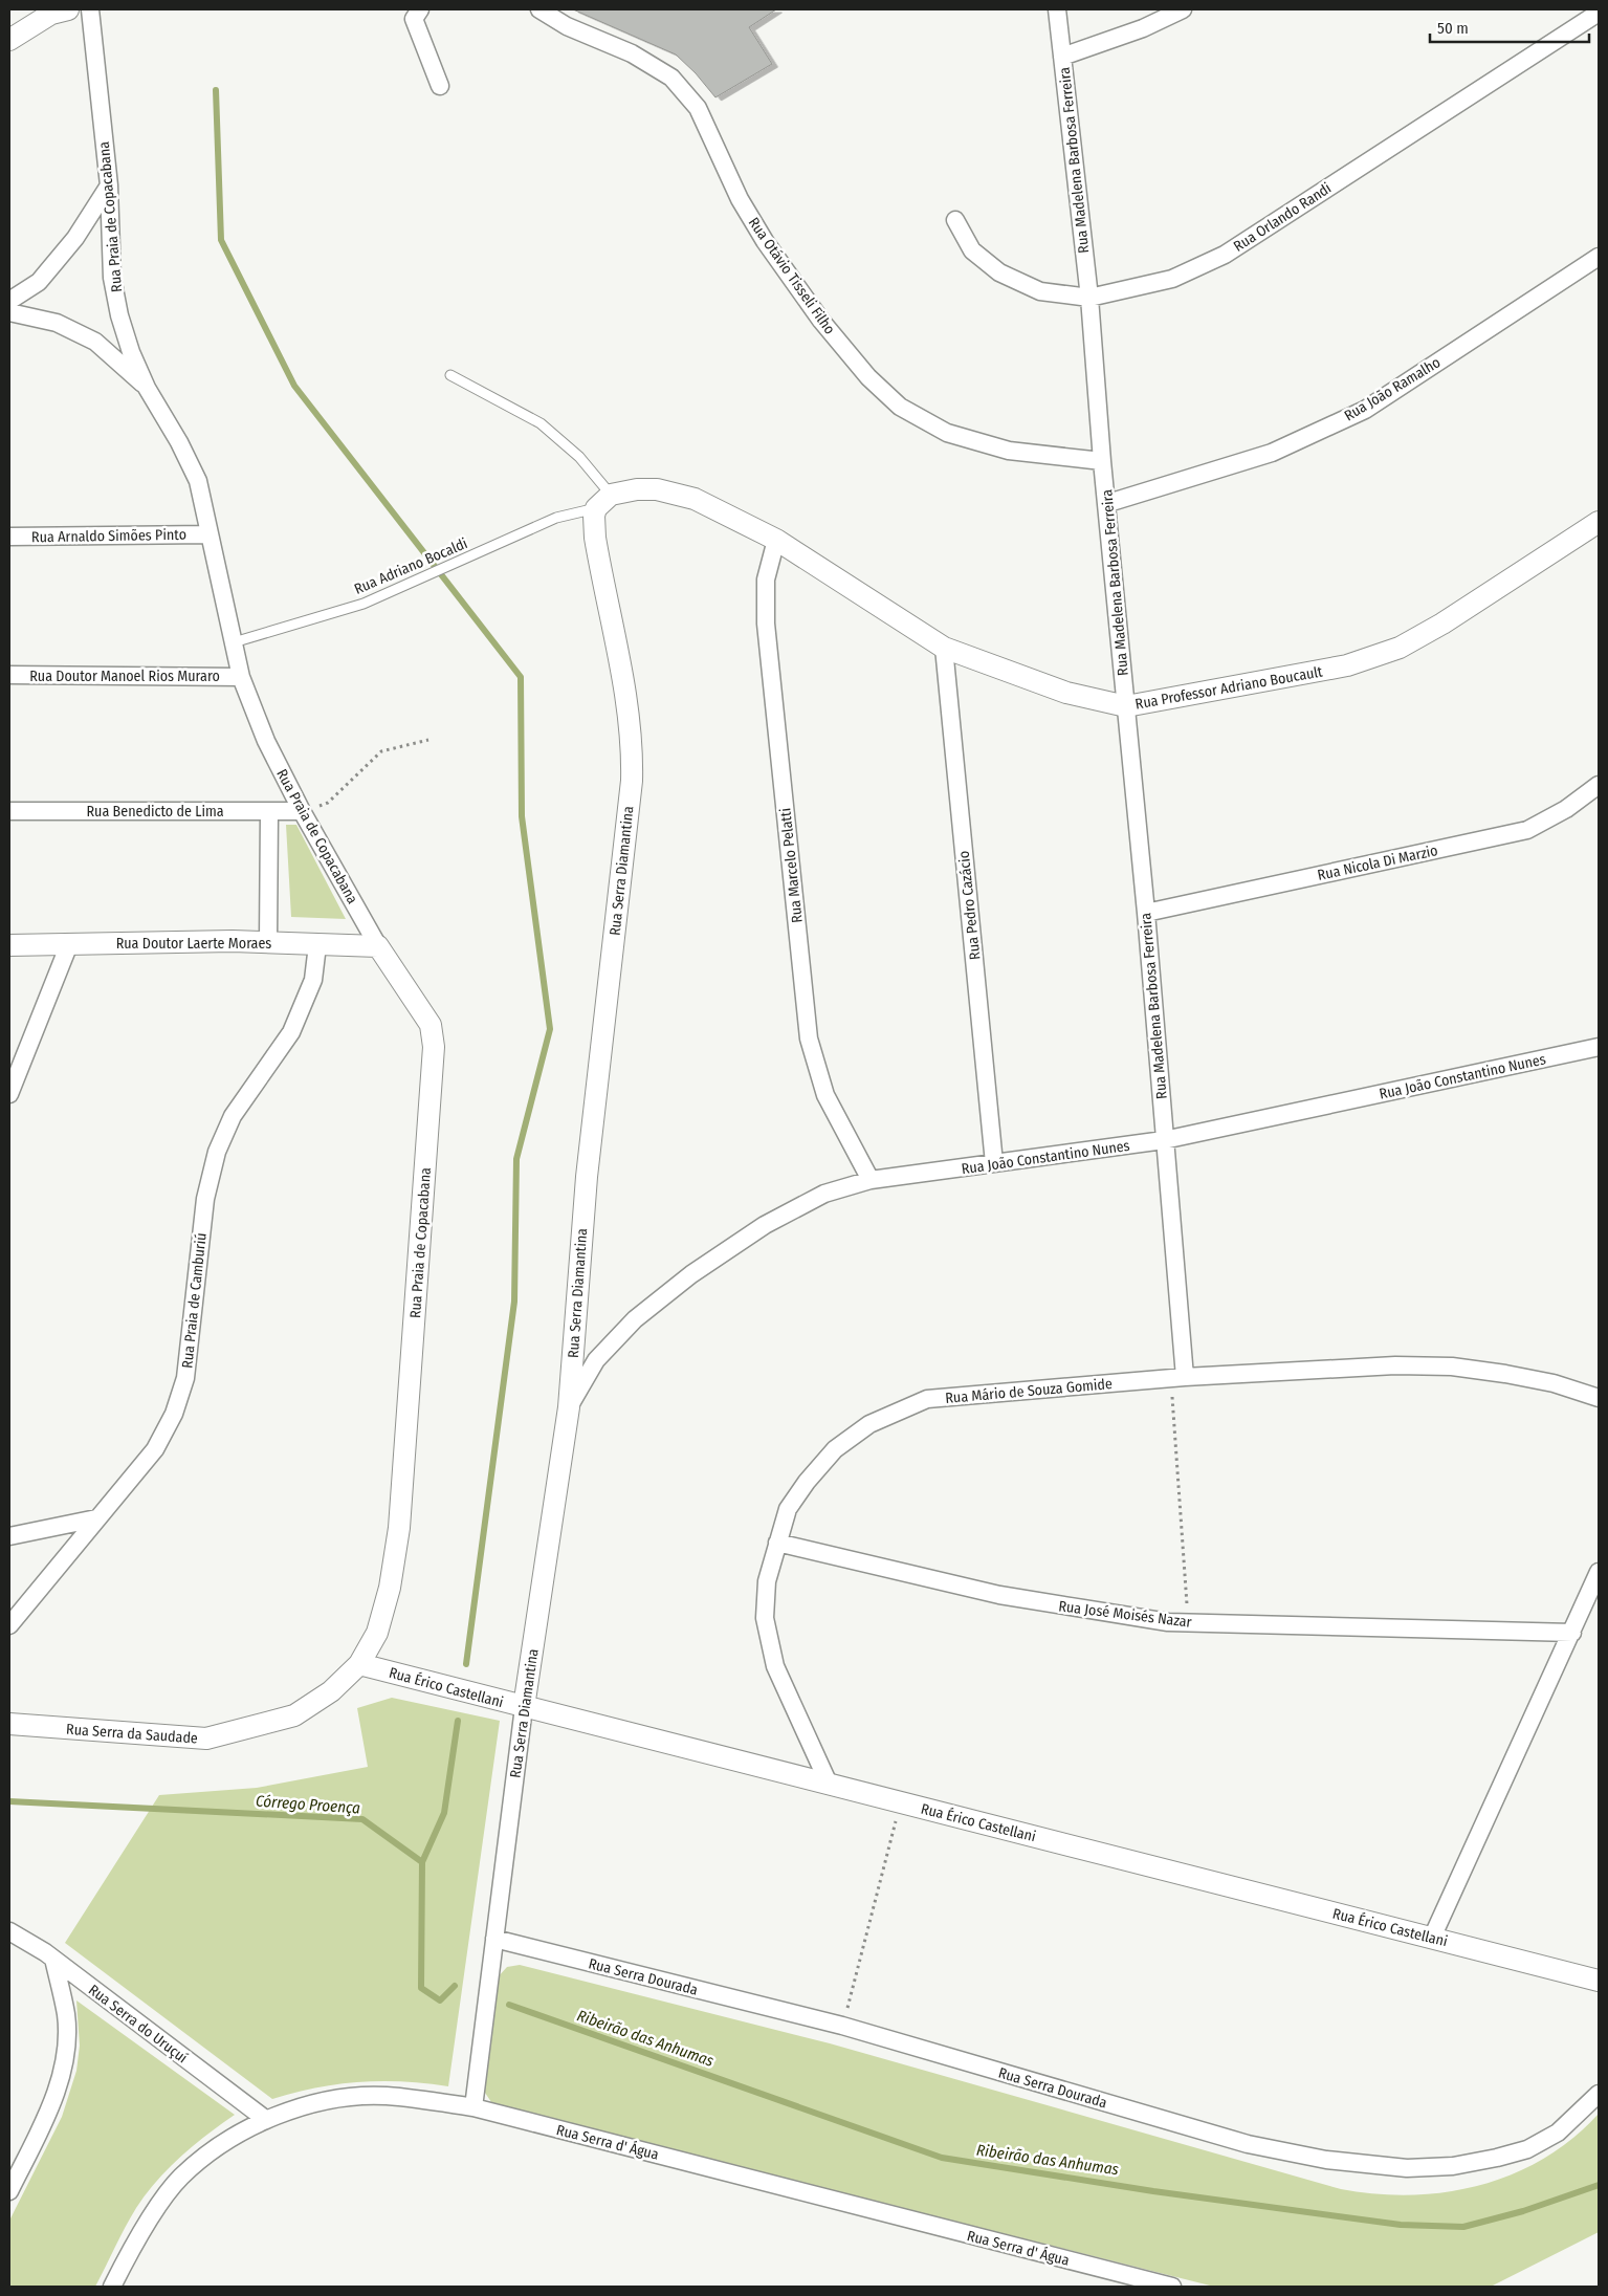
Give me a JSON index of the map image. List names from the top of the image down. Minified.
{"streets":{"street":["Rua Madelena Barbosa Ferreira","Rua Praia de Copacabana","Rua Orlando Randi","Rua Otávio Tisseli Filho","Rua João Ramalho","Rua Arnaldo Simões Pinto","Rua Doutor Manoel Rios Muraro","Rua Professor Adriano Boucault","Rua Benedicto de Lima","Rua Nicola Di Marzio","Rua Marcelo Pelatti","Rua Serra Diamantina","Rua Pedro Cazácio","Rua Doutor Laerte Moraes","Rua João Constantino Nunes","Rua Praia de Camburiú","Rua Mário de Souza Gomide","Rua José Moisés Nazar","Rua Érico Castellani","Rua Serra da Saudade","Rua Serra Dourada","Rua Serra do Uruçuí","Rua Serra d' Água"],"lane":["Rua Adriano Bocaldi"]},"crossings":[["Rua Madelena Barbosa Ferreira","Rua Orlando Randi"],["Rua Madelena Barbosa Ferreira","Rua Otávio Tisseli Filho"],["Rua Madelena Barbosa Ferreira","Rua João Ramalho"],["Rua Madelena Barbosa Ferreira","Rua Professor Adriano Boucault"],["Rua Madelena Barbosa Ferreira","Rua Nicola Di Marzio"],["Rua Madelena Barbosa Ferreira","Rua João Constantino Nunes"],["Rua Madelena Barbosa Ferreira","Rua Mário de Souza Gomide"],["Rua Praia de Copacabana","Rua Arnaldo Simões Pinto"],["Rua Praia de Copacabana","Rua Adriano Bocaldi"],["Rua Praia de Copacabana","Rua Doutor Manoel Rios Muraro"],["Rua Praia de Copacabana","Rua Benedicto de Lima"],["Rua Praia de Copacabana","Rua Doutor Laerte Moraes"],["Rua Praia de Copacabana","Rua Érico Castellani"],["Rua Praia de Copacabana","Rua Serra da Saudade"],["Rua Adriano Bocaldi","Rua Professor Adriano Boucault"],["Rua Adriano Bocaldi","Rua Serra Diamantina"],["Rua Professor Adriano Boucault","Rua Marcelo Pelatti"],["Rua Professor Adriano Boucault","Rua Serra Diamantina"],["Rua Professor Adriano Boucault","Rua Pedro Cazácio"],["Rua Marcelo Pelatti","Rua João Constantino Nunes"],["Rua Serra Diamantina","Rua João Constantino Nunes"],["Rua Serra Diamantina","Rua Érico Castellani"],["Rua Serra Diamantina","Rua Serra Dourada"],["Rua Serra Diamantina","Rua Serra d' Água"],["Rua Pedro Cazácio","Rua João Constantino Nunes"],["Rua Doutor Laerte Moraes","Rua Praia de Camburiú"],["Rua Mário de Souza Gomide","Rua José Moisés Nazar"],["Rua Mário de Souza Gomide","Rua Érico Castellani"],["Rua Érico Castellani","Rua Serra da Saudade"],["Rua Serra do Uruçuí","Rua Serra d' Água"]],"water":["Córrego Proença","Ribeirão das Anhumas"],"scale_bar":"50 m"}
